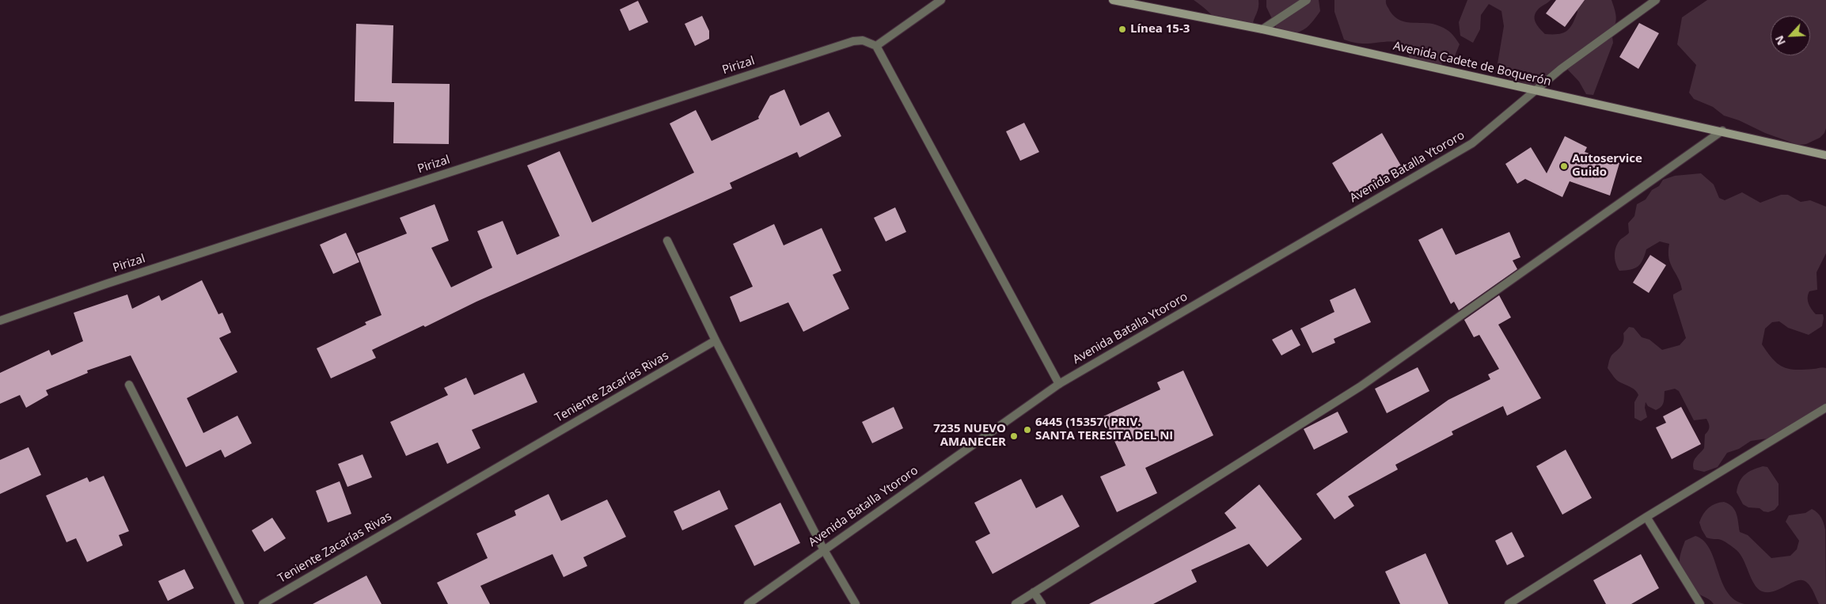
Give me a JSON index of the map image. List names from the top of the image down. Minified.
{"streets":{"main road":["Avenida Cadete de Boquerón"],"street":["Pirizal","Avenida Batalla Ytororo","Teniente Zacarías Rivas"]},"crossings":[["Avenida Cadete de Boquerón","Avenida Batalla Ytororo"]],"places":["Línea 15-3","Autoservice Guido","6445 (15357( PRIV. SANTA TERESITA DEL NI","7235 NUEVO AMANECER"],"north":"bottom left"}
